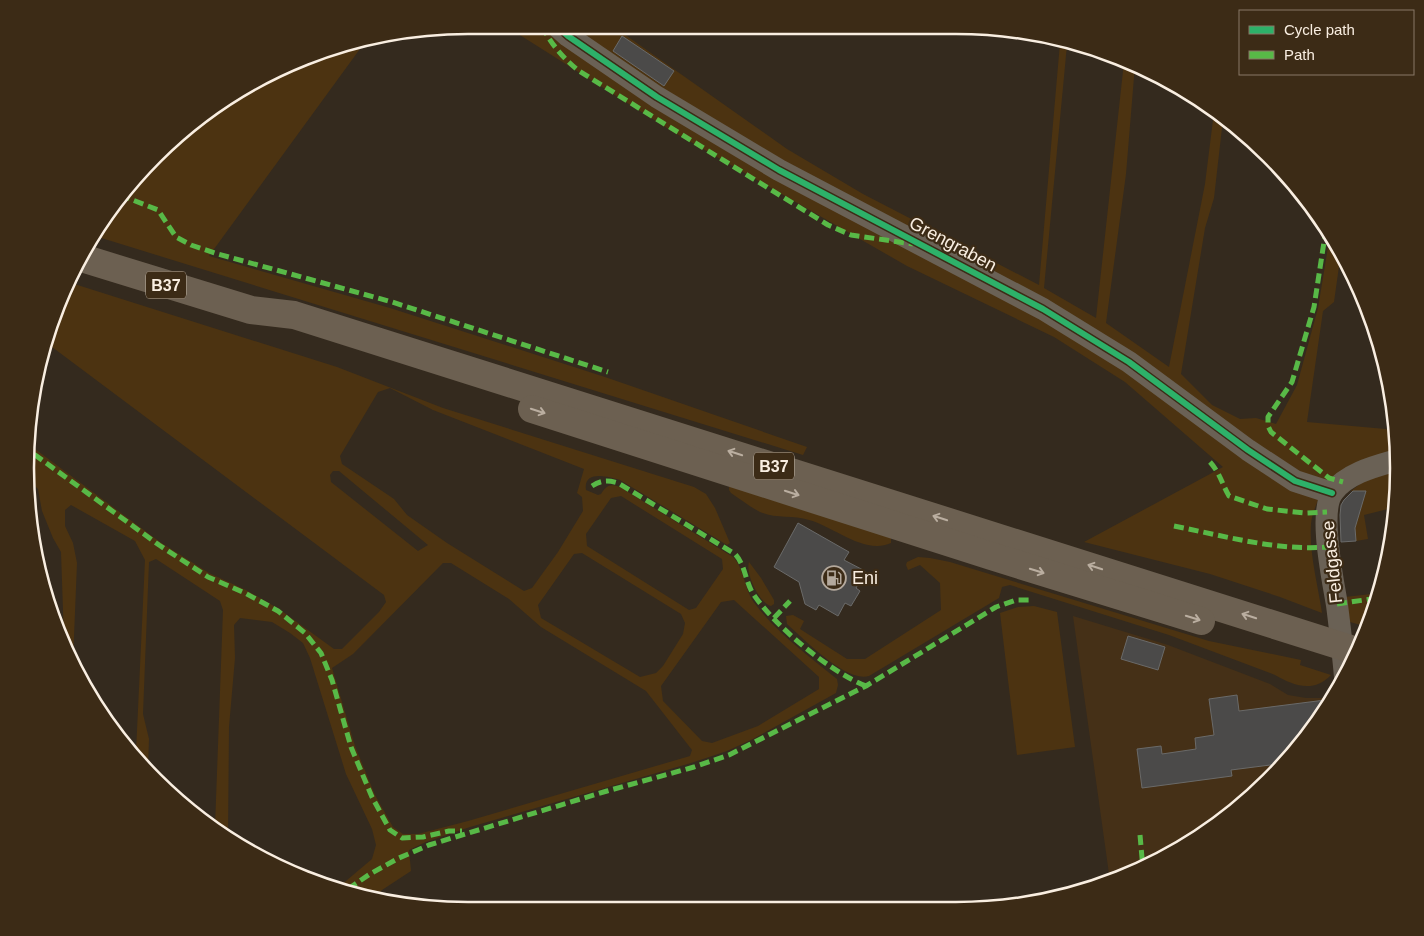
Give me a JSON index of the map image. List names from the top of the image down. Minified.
{"streets":{"main road":["B37"],"street":["Grengraben","Feldgasse"]},"crossings":[["Grengraben","Feldgasse"]],"places":{"fuel station":["Eni"]},"legend":["Cycle path","Path"]}
